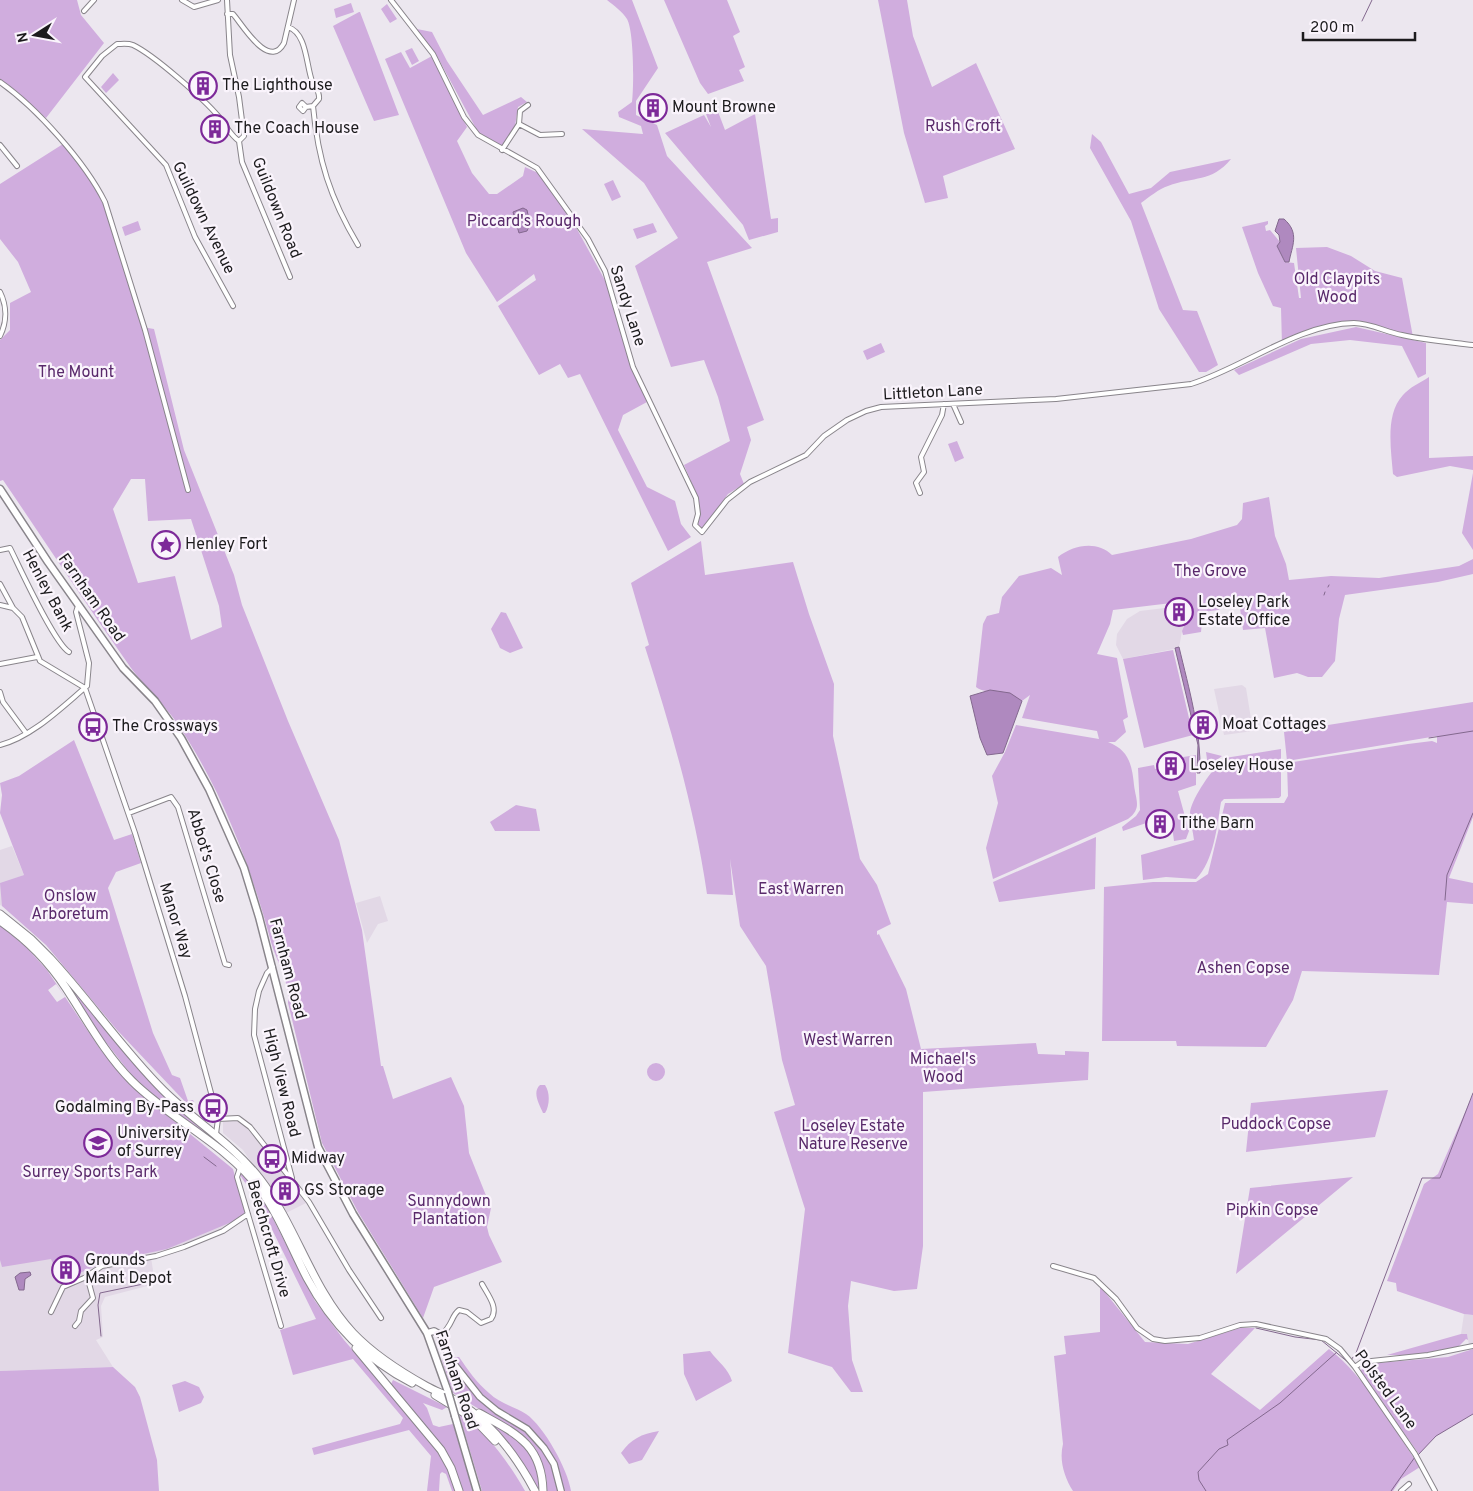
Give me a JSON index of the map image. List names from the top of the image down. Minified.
{"streets":{"main road":["Farnham Road"],"street":["Guildown Road","Guildown Avenue","Sandy Lane","Littleton Lane","Henley Bank","Abbot's Close","Manor Way","High View Road","Beechcroft Drive","Polsted Lane"]},"crossings":[["Guildown Road","Guildown Avenue"],["Sandy Lane","Littleton Lane"],["Farnham Road","High View Road"],["Abbot's Close","Manor Way"],["Manor Way","High View Road"]],"parks":["Rush Croft","Piccard's Rough","Old Claypits Wood","The Mount","The Grove","East Warren","Onslow Arboretum","Ashen Copse","West Warren","Michael's Wood","Puddock Copse","Loseley Estate Nature Reserve","Surrey Sports Park","Sunnydown Plantation","Pipkin Copse"],"places":{"building":["The Lighthouse","Mount Browne","The Coach House","Loseley Park Estate Office","Moat Cottages","Loseley House","Tithe Barn","GS Storage","Grounds Maint Depot"],"place":["Henley Fort"],"bus stop":["The Crossways","Godalming By-Pass","Midway"],"school or university":["University of Surrey"]},"scale_bar":"200 m","north":"left"}
